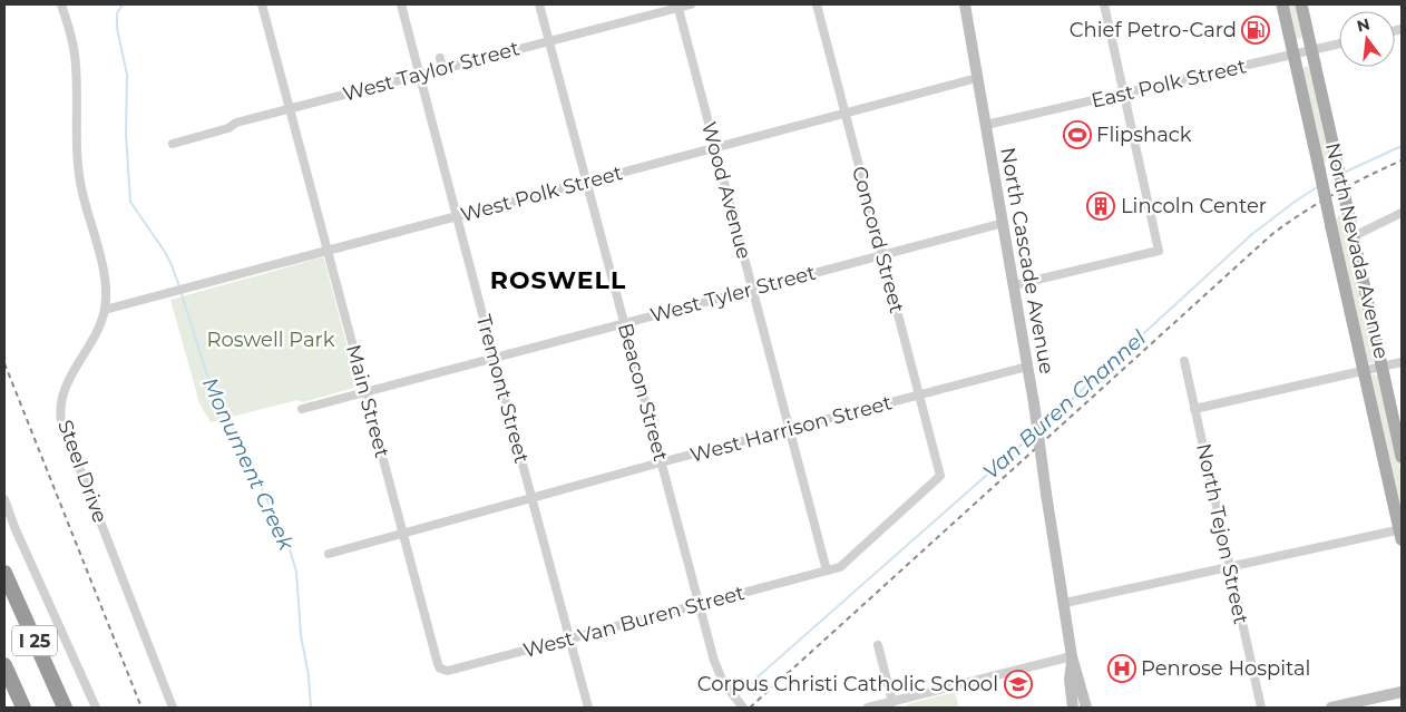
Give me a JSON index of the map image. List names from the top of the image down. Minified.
{"streets":{"highway":["I 25"],"main road":["North Nevada Avenue","North Cascade Avenue"],"street":["West Taylor Street","East Polk Street","Wood Avenue","West Polk Street","Concord Street","West Tyler Street","Tremont Street","Beacon Street","Main Street","West Harrison Street","Steel Drive","North Tejon Street","West Van Buren Street"]},"crossings":[["West Taylor Street","Wood Avenue"],["West Taylor Street","Tremont Street"],["West Taylor Street","Beacon Street"],["West Taylor Street","Main Street"],["East Polk Street","North Nevada Avenue"],["East Polk Street","North Cascade Avenue"],["Wood Avenue","West Polk Street"],["Wood Avenue","West Tyler Street"],["Wood Avenue","West Harrison Street"],["Wood Avenue","West Van Buren Street"],["West Polk Street","Concord Street"],["West Polk Street","North Cascade Avenue"],["West Polk Street","Tremont Street"],["West Polk Street","Beacon Street"],["West Polk Street","Main Street"],["West Polk Street","Steel Drive"],["Concord Street","West Tyler Street"],["Concord Street","West Harrison Street"],["Concord Street","West Van Buren Street"],["North Cascade Avenue","West Tyler Street"],["North Cascade Avenue","West Harrison Street"],["West Tyler Street","Tremont Street"],["West Tyler Street","Beacon Street"],["West Tyler Street","Main Street"],["Tremont Street","West Harrison Street"],["Tremont Street","West Van Buren Street"],["Beacon Street","West Harrison Street"],["Beacon Street","West Van Buren Street"],["Main Street","West Harrison Street"],["Main Street","West Van Buren Street"]],"districts":["ROSWELL"],"water":["Van Buren Channel","Monument Creek"],"parks":["Roswell Park"],"places":{"fuel station":["Chief Petro-Card"],"sports":["Flipshack"],"building":["Lincoln Center"],"hospital":["Penrose Hospital"],"school or university":["Corpus Christi Catholic School"]},"north":"top"}
